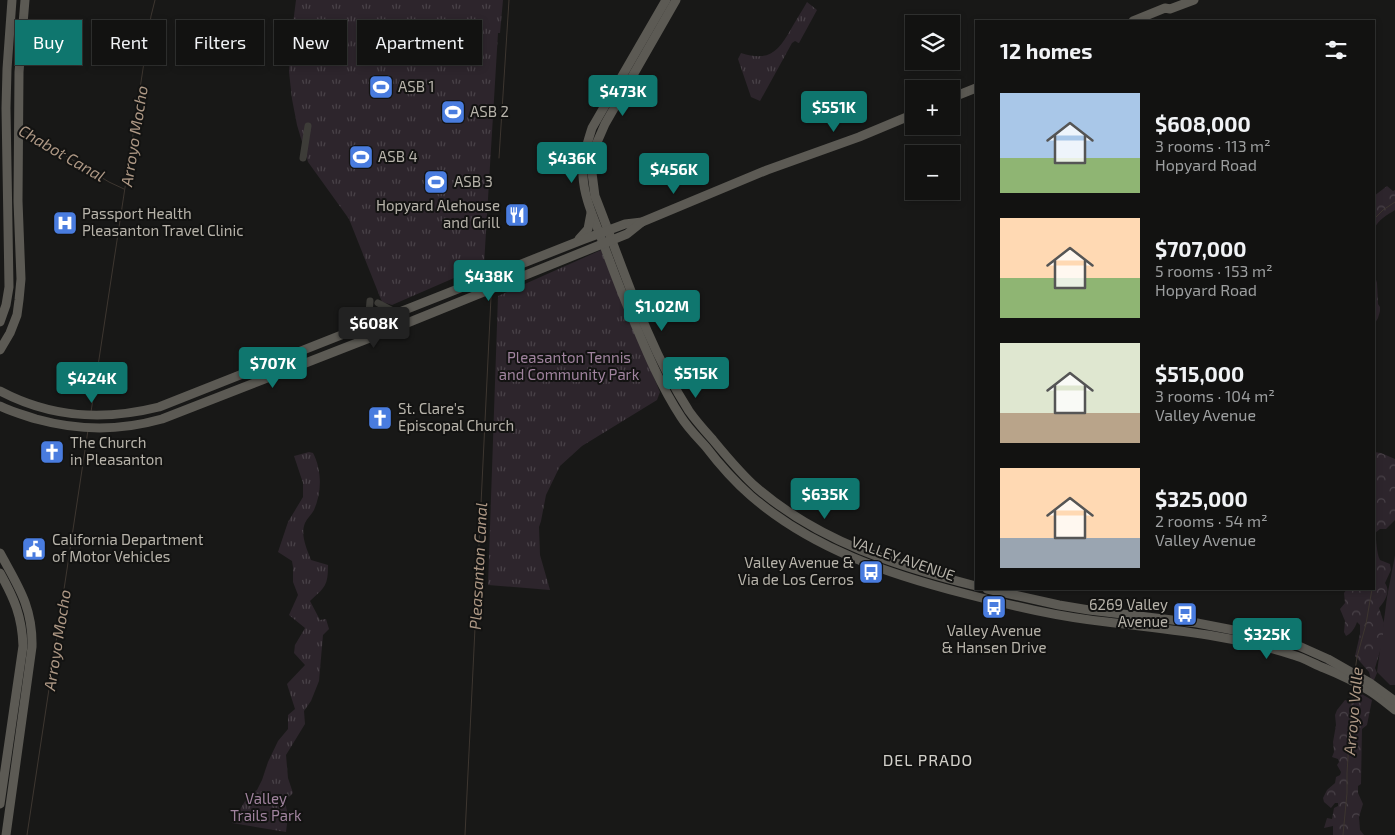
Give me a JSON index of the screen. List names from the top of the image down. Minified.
{"streets":{"main road":["VALLEY AVENUE"]},"districts":["DEL PRADO"],"water":["Arroyo Mocho","Chabot Canal","Pleasanton Canal","Arroyo Valle"],"parks":["Pleasanton Tennis and Community Park","Valley Trails Park"],"places":{"sports":["ASB 1","ASB 2","ASB 4","ASB 3"],"restaurant":["Hopyard Alehouse and Grill"],"hospital":["Passport Health Pleasanton Travel Clinic"],"church":["St. Clare's Episcopal Church","The Church in Pleasanton"],"public building":["California Department of Motor Vehicles"],"bus stop":["Valley Avenue & Via de Los Cerros","Valley Avenue & Hansen Drive","6269 Valley Avenue"]},"page":{"map_buttons":["+","−"],"chip":["Buy","Rent","Filters","New","Apartment"],"heading":"12 homes","price":["$473K","$551K","$436K","$456K","$438K","$1.02M","$608K","$707K","$515K","$424K","$635K","$325K"],"list":[{"name":"$608,000","note":"3 rooms · 113 m² · Hopyard Road"},{"name":"$707,000","note":"5 rooms · 153 m² · Hopyard Road"},{"name":"$515,000","note":"3 rooms · 104 m² · Valley Avenue"},{"name":"$325,000","note":"2 rooms · 54 m² · Valley Avenue"}]}}
